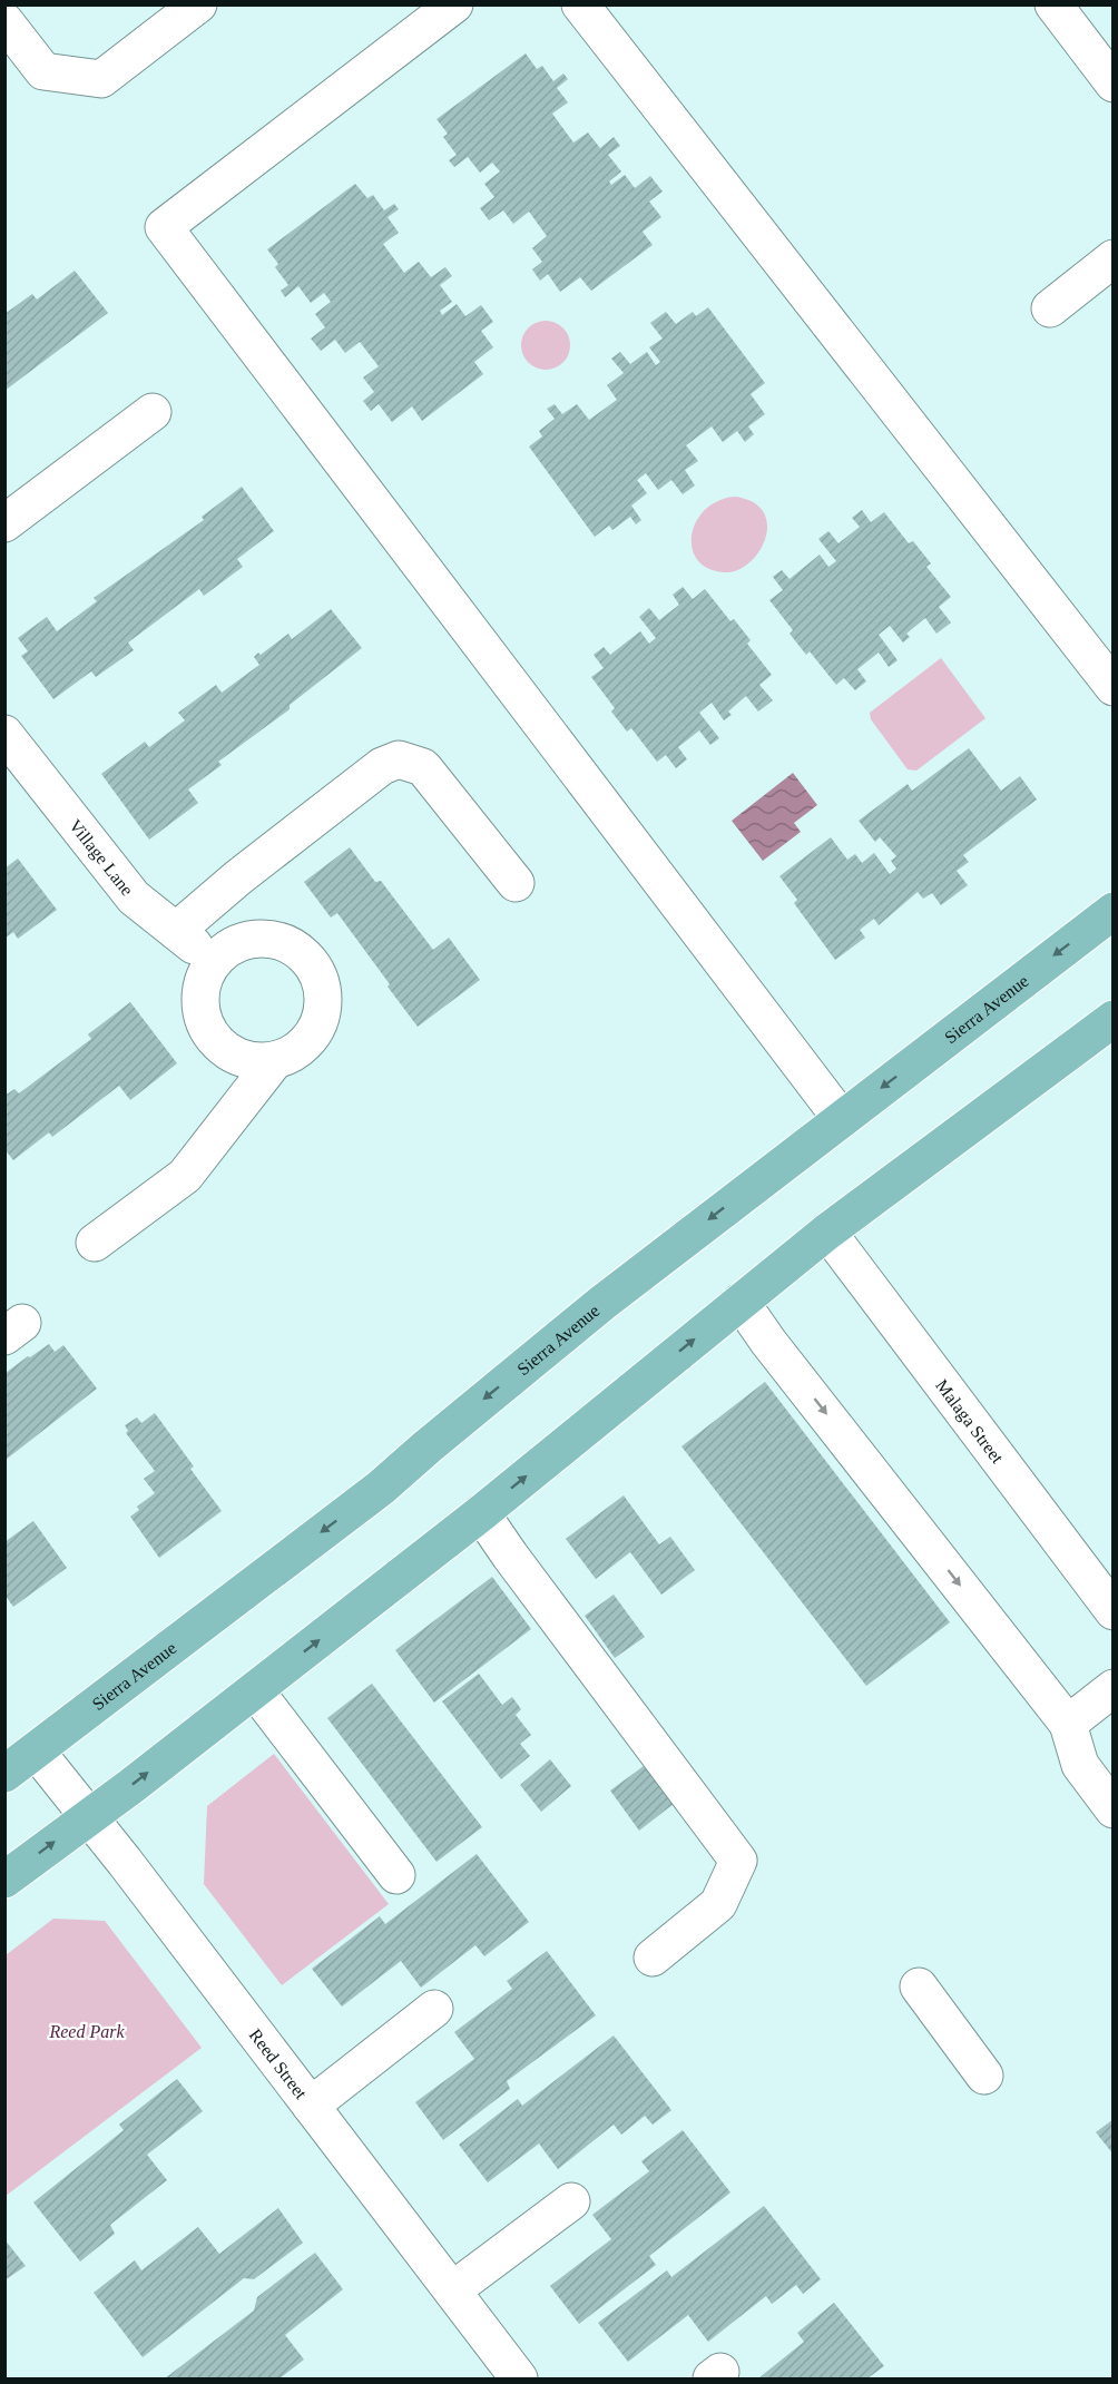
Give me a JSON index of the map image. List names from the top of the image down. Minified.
{"streets":{"main road":["Sierra Avenue"],"street":["Village Lane","Malaga Street","Reed Street"]},"crossings":[["Sierra Avenue","Reed Street"]],"parks":["Reed Park"]}
